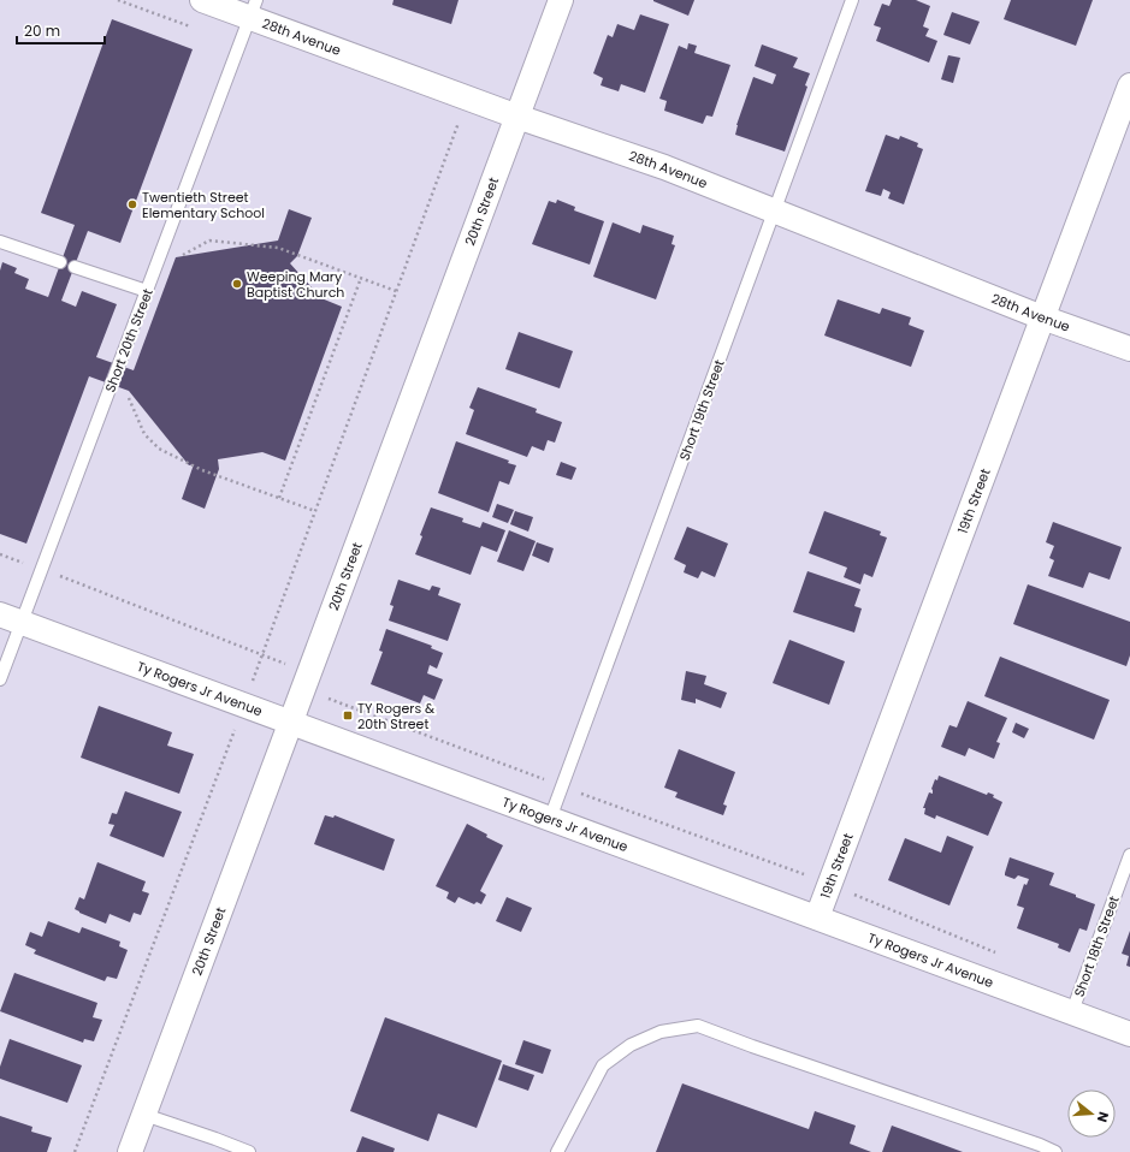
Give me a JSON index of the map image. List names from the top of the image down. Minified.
{"streets":{"street":["28th Avenue","20th Street","19th Street","Ty Rogers Jr Avenue"],"lane":["Short 20th Street","Short 19th Street","Short 18th Street"]},"crossings":[["28th Avenue","20th Street"],["28th Avenue","Short 20th Street"],["28th Avenue","Short 19th Street"],["28th Avenue","19th Street"],["20th Street","Ty Rogers Jr Avenue"],["Short 20th Street","Ty Rogers Jr Avenue"],["Short 19th Street","Ty Rogers Jr Avenue"],["19th Street","Ty Rogers Jr Avenue"],["Ty Rogers Jr Avenue","Short 18th Street"]],"places":{"other":["Twentieth Street Elementary School","Weeping Mary Baptist Church"],"transit":["TY Rogers & 20th Street"]},"scale_bar":"20 m","north":"right"}
